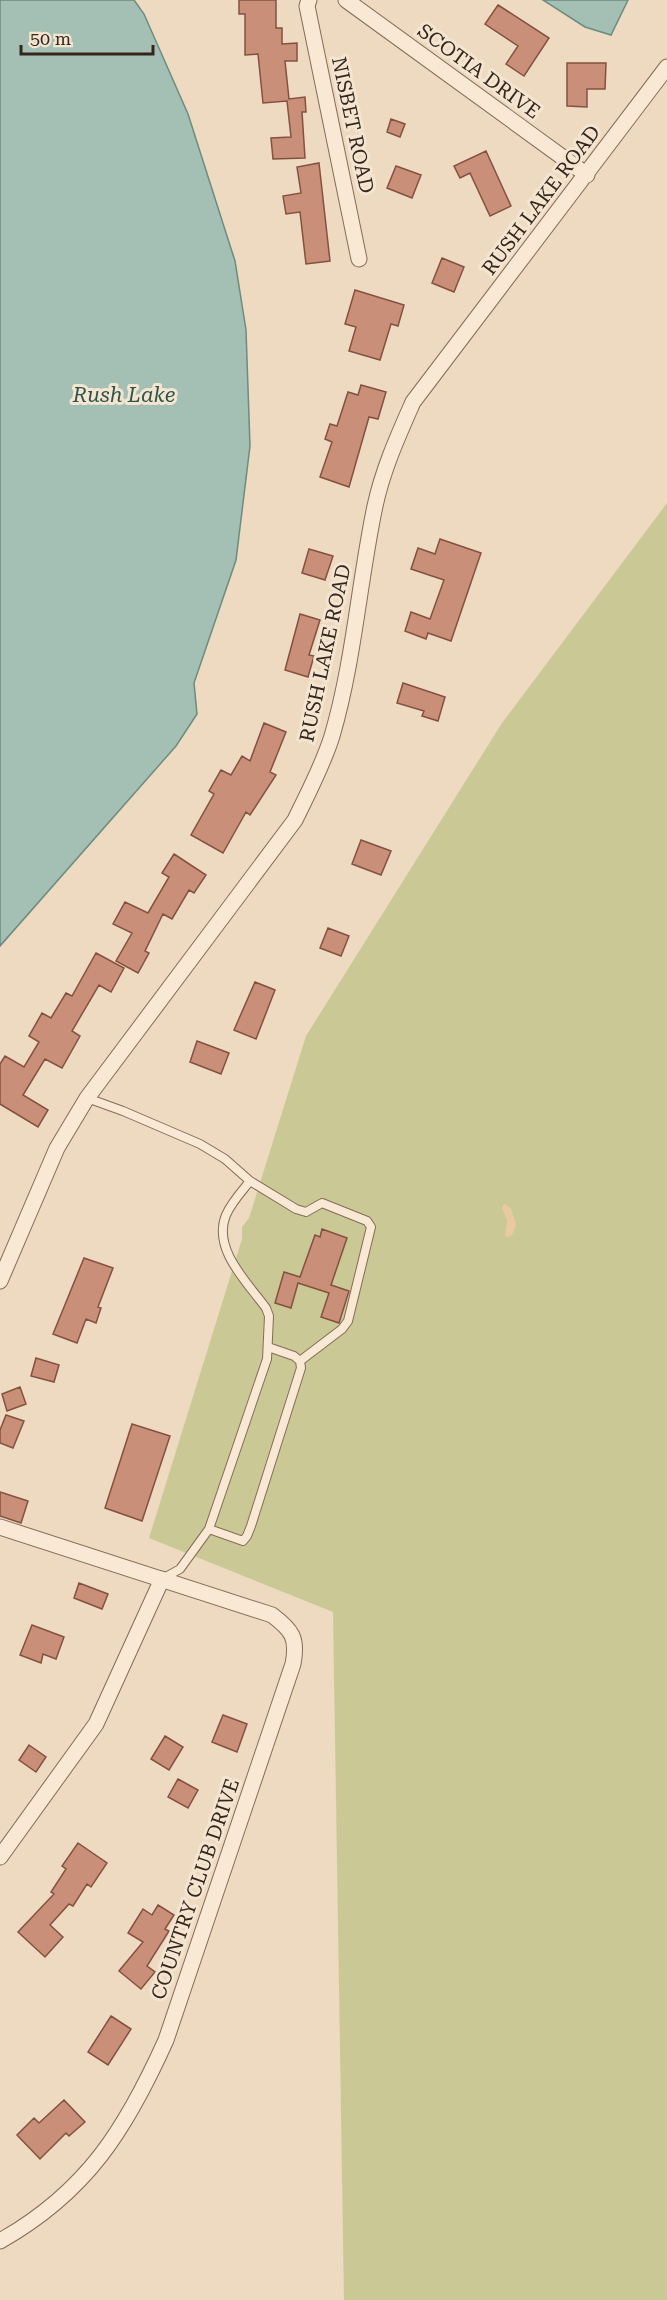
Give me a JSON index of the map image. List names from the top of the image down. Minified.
{"streets":{"street":["SCOTIA DRIVE","NISBET ROAD","RUSH LAKE ROAD","COUNTRY CLUB DRIVE"]},"crossings":[["SCOTIA DRIVE","RUSH LAKE ROAD"]],"water":["Rush Lake"],"scale_bar":"50 m"}
